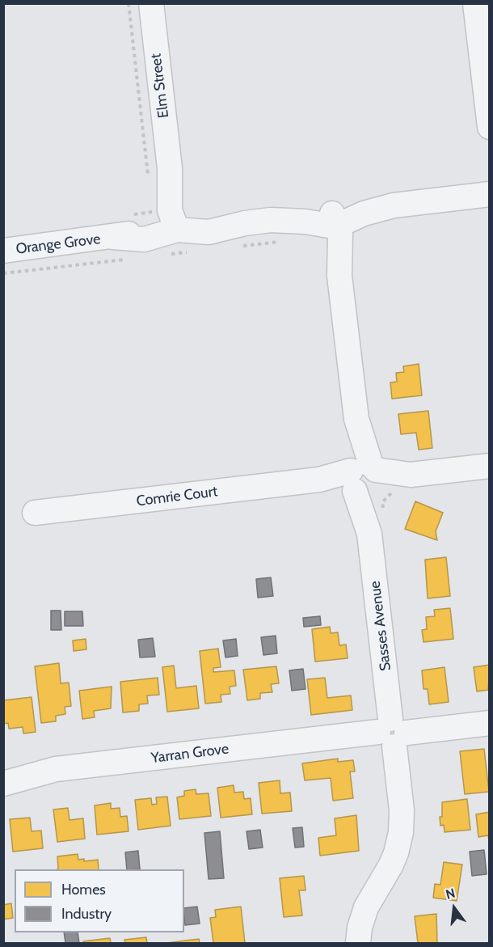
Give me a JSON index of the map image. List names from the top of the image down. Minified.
{"streets":{"street":["Elm Street","Orange Grove","Comrie Court","Sasses Avenue","Yarran Grove"]},"crossings":[["Elm Street","Orange Grove"],["Orange Grove","Sasses Avenue"],["Comrie Court","Sasses Avenue"],["Sasses Avenue","Yarran Grove"]],"legend":["Homes","Industry"],"north":"top"}
